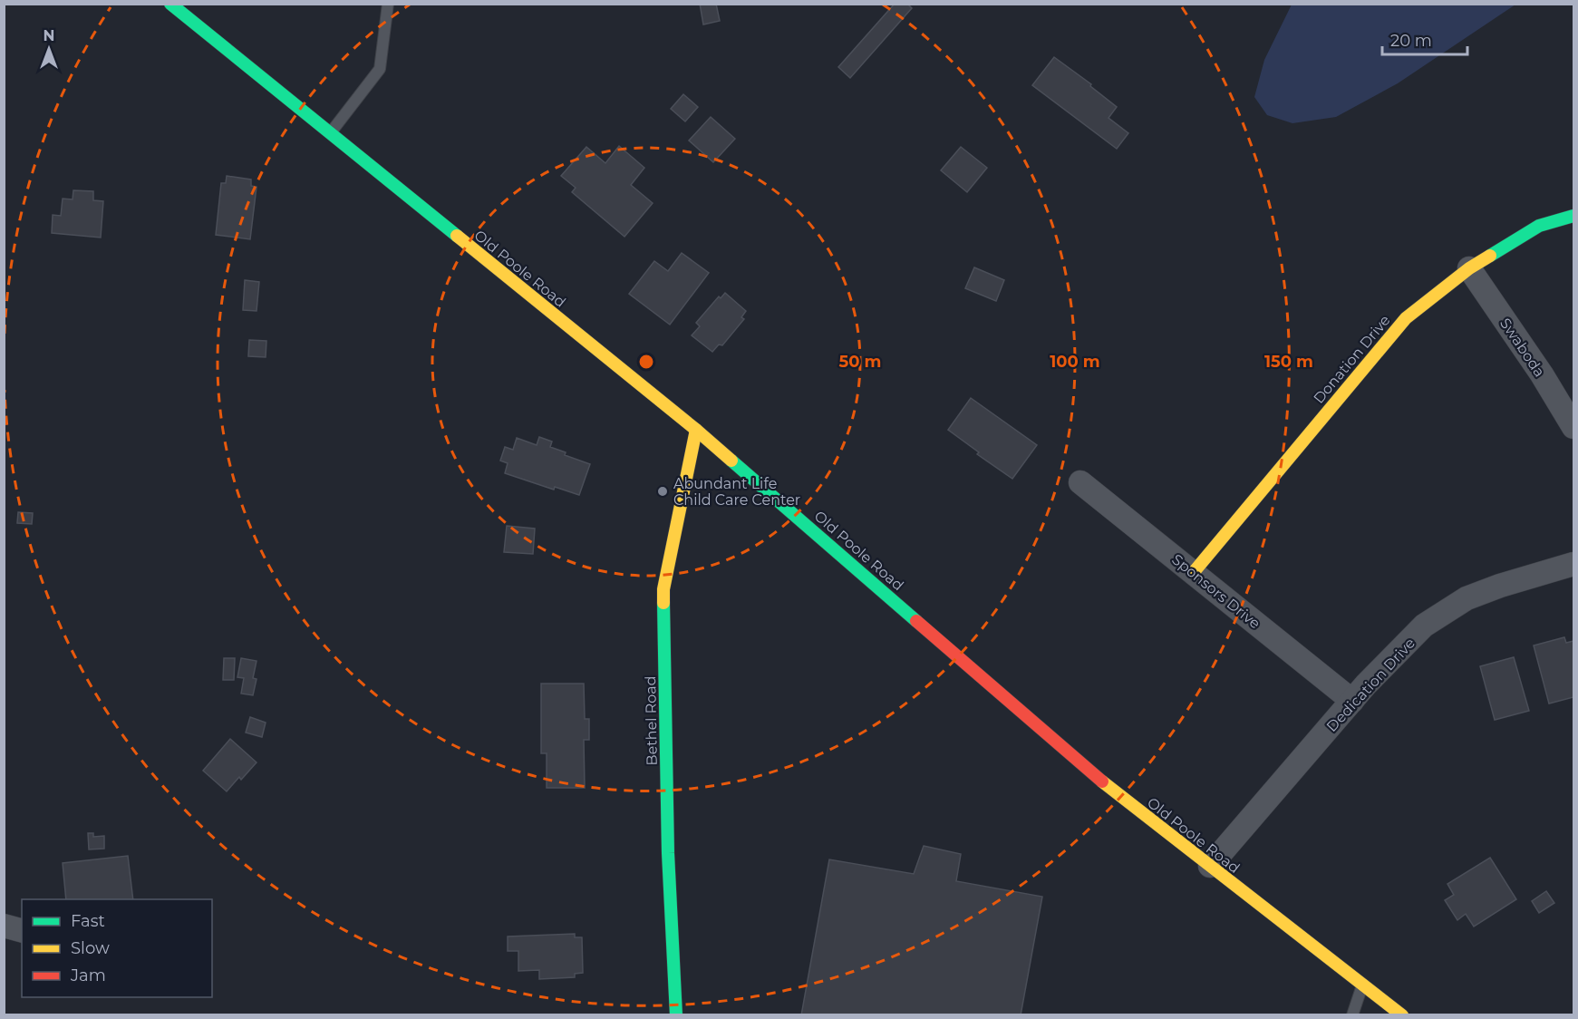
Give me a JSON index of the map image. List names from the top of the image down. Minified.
{"streets":{"street":["Old Poole Road","Swaboda","Donation Drive","Sponsors Drive","Dedication Drive","Bethel Road"]},"crossings":[["Old Poole Road","Dedication Drive"],["Old Poole Road","Bethel Road"],["Swaboda","Donation Drive"],["Donation Drive","Sponsors Drive"],["Sponsors Drive","Dedication Drive"]],"places":["Abundant Life Child Care Center"],"legend":["Fast","Slow","Jam"],"scale_bar":"20 m","north":"top","rings":["50 m","100 m","150 m"]}
